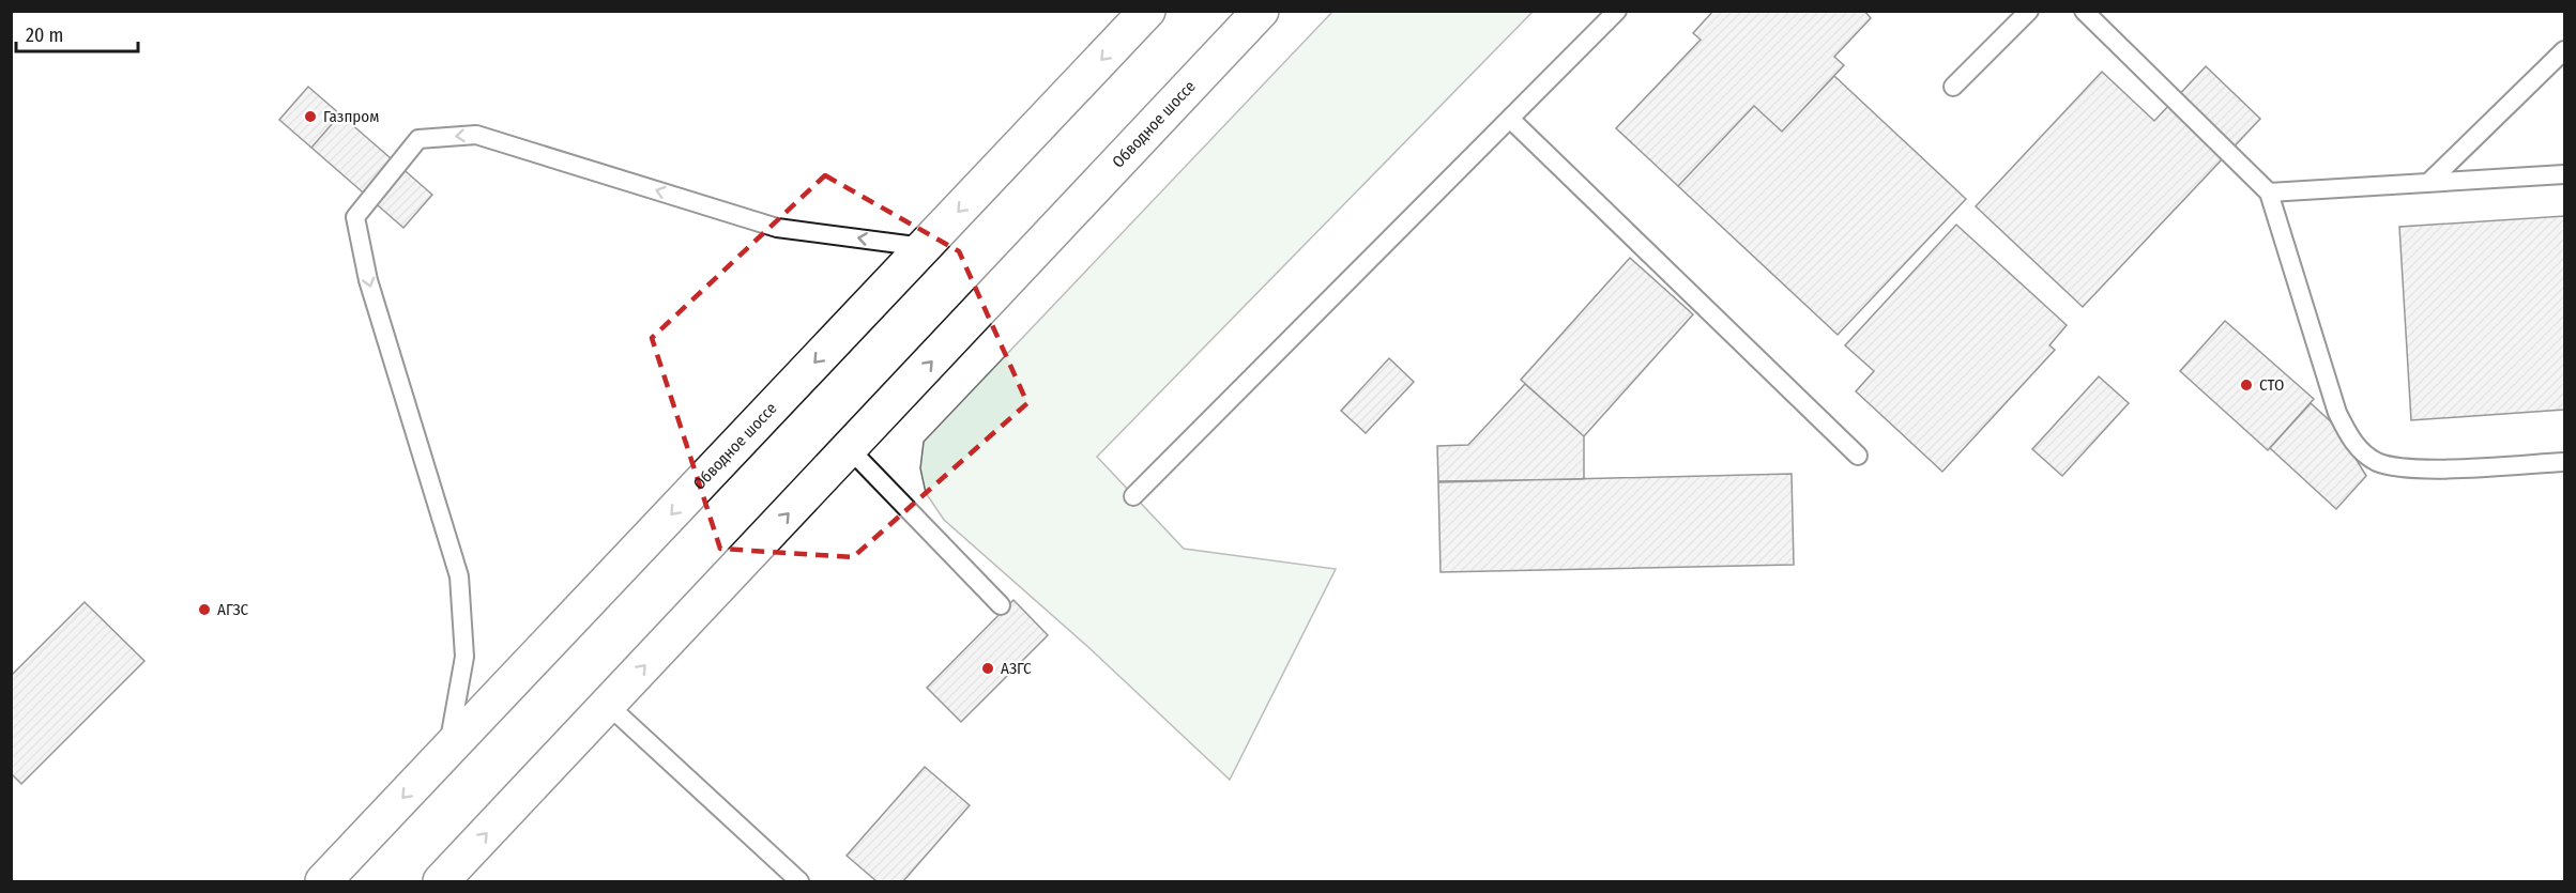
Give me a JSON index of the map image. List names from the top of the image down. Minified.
{"streets":{"main road":["Обводное шоссе"]},"places":["Газпром","СТО","АГЗС","АЗГС"],"scale_bar":"20 m"}
